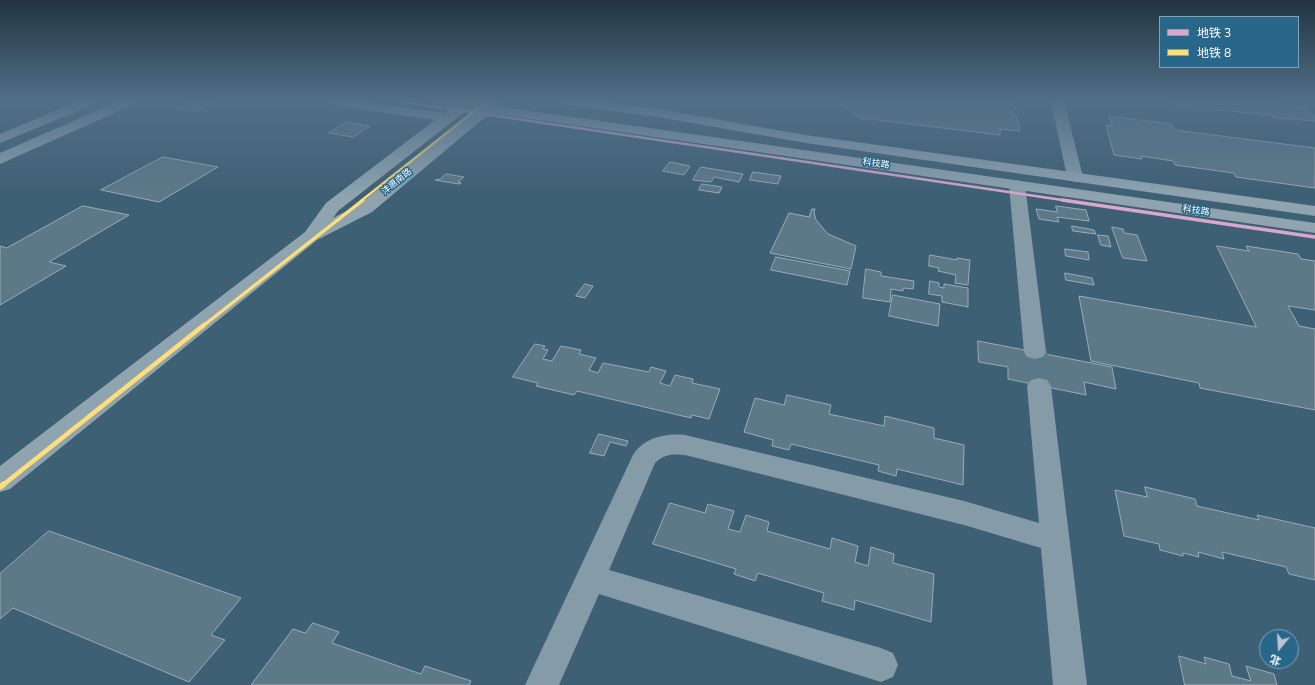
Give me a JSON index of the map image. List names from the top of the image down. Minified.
{"streets":{"main road":["科技路","沣惠南路"]},"lines":["metro line 3","metro line 8"],"legend":["地铁 3","地铁 8"],"north":"bottom"}
